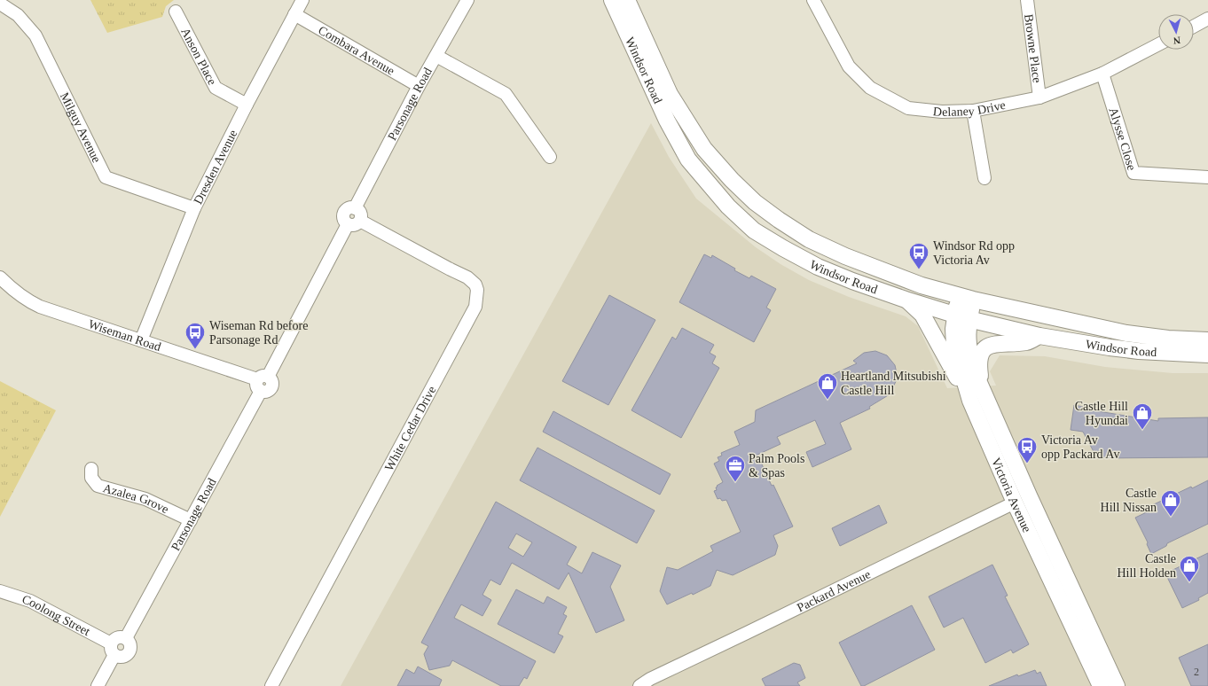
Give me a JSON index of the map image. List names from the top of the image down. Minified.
{"streets":{"main road":["Windsor Road","Victoria Avenue","Packard Avenue"],"street":["Browne Place","Combara Avenue","Anson Place","Parsonage Road","Delaney Drive","Milguy Avenue","Alysse Close","Dresden Avenue","Wiseman Road","White Cedar Drive","Azalea Grove","Coolong Street"]},"crossings":[["Browne Place","Delaney Drive"],["Combara Avenue","Parsonage Road"],["Combara Avenue","Dresden Avenue"],["Anson Place","Dresden Avenue"],["Windsor Road","Victoria Avenue"],["Parsonage Road","Wiseman Road"],["Parsonage Road","White Cedar Drive"],["Parsonage Road","Azalea Grove"],["Parsonage Road","Coolong Street"],["Delaney Drive","Alysse Close"],["Milguy Avenue","Dresden Avenue"],["Dresden Avenue","Wiseman Road"],["Victoria Avenue","Packard Avenue"]],"places":{"bus stop":["Windsor Rd opp Victoria Av","Wiseman Rd before Parsonage Rd","Victoria Av opp Packard Av"],"shop":["Heartland Mitsubishi Castle Hill","Castle Hill Hyundai","Castle Hill Nissan","Castle Hill Holden"],"office":["Palm Pools & Spas"]},"house_numbers":["2"],"north":"bottom"}
